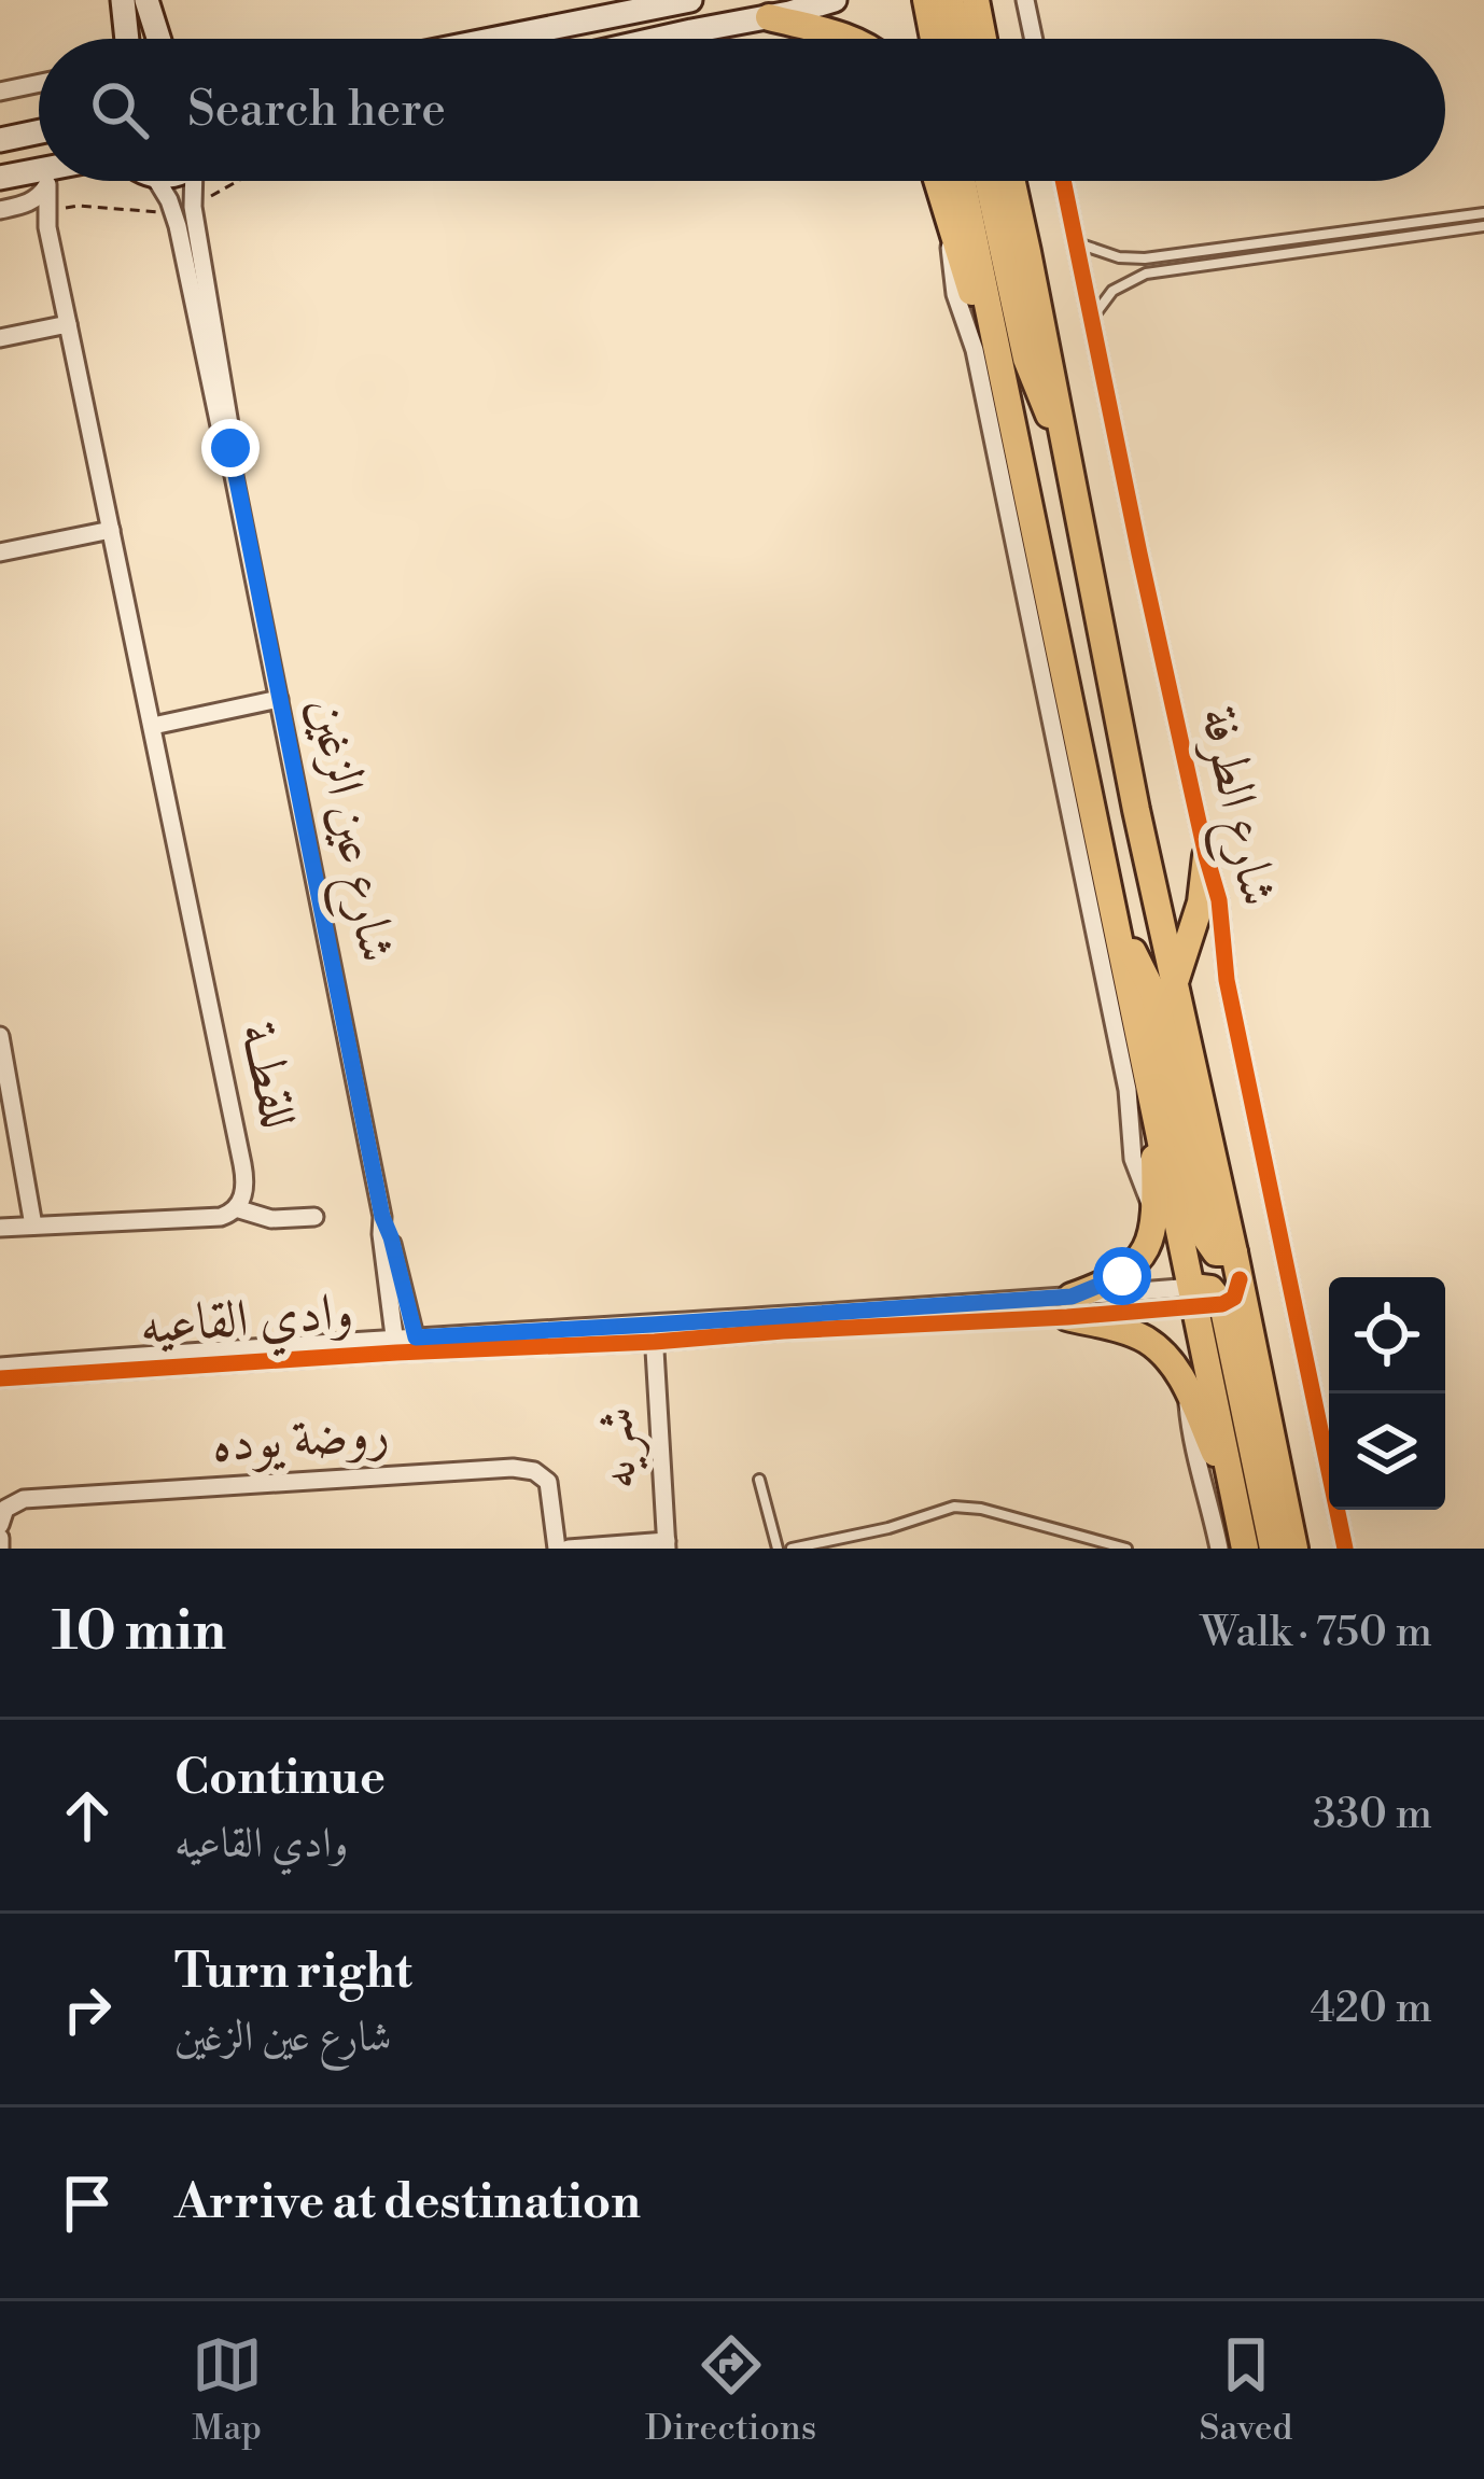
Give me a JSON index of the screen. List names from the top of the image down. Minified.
{"streets":{"main road":["شارع الطرفة"],"street":["شارع عين الزغين","للقطــة","وادي القاعيه","روضة يوده","شريه"]},"crossings":[["شارع عين الزغين","وادي القاعيه"],["وادي القاعيه","شريه"]],"page":{"search":"Search here","heading":["10 min","Walk · 750 m"],"list":[["Continue","وادي القاعيه","330 m"],["Turn right","شارع عين الزغين","420 m"],"Arrive at destination"],"nav":["Map","Directions","Saved"]}}
